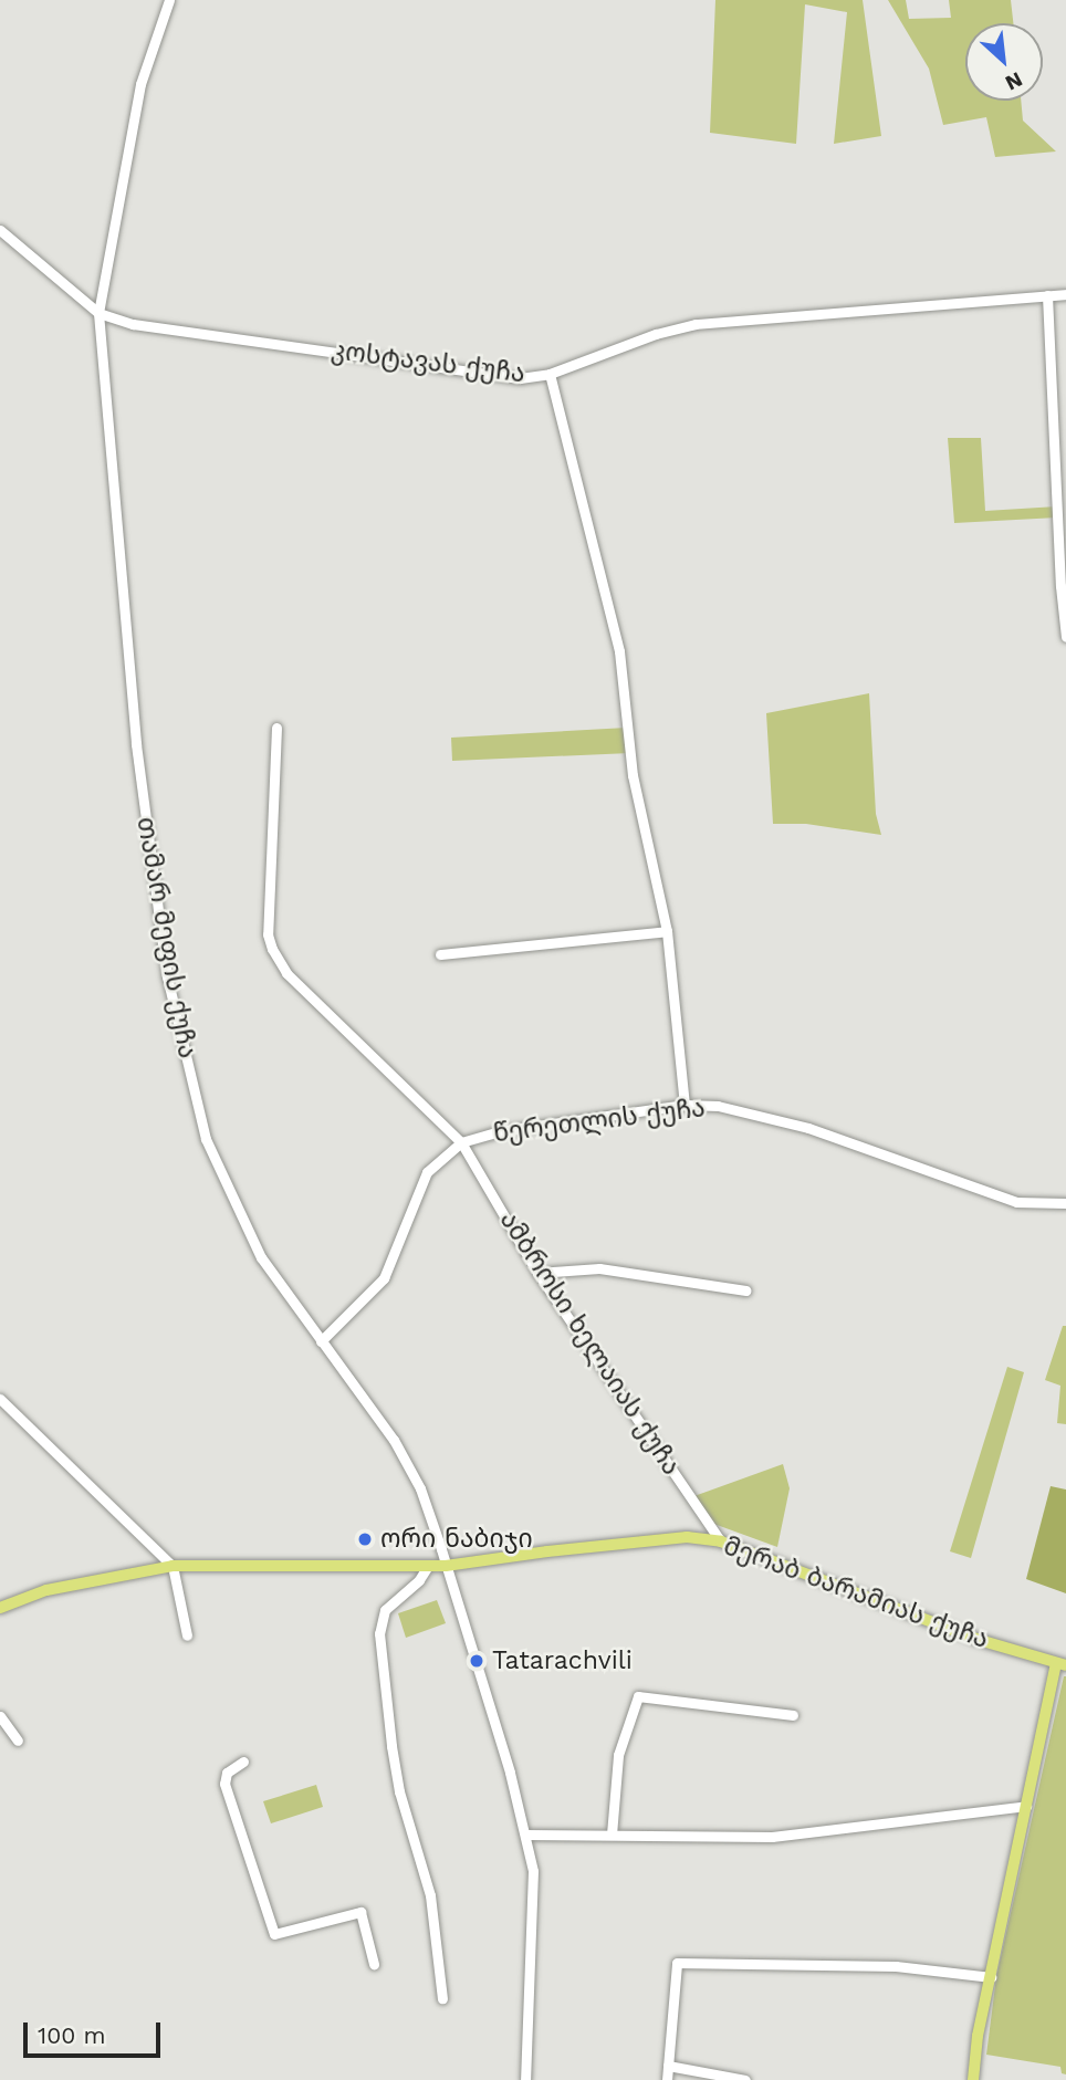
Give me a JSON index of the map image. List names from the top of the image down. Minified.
{"streets":{"main road":["მერაბ ბარამიას ქუჩა"],"street":["კოსტავას ქუჩა","თამარ მეფის ქუჩა","წერეთლის ქუჩა","ამბროსი ხელაიას ქუჩა"]},"crossings":[["კოსტავას ქუჩა","თამარ მეფის ქუჩა"],["თამარ მეფის ქუჩა","წერეთლის ქუჩა"],["თამარ მეფის ქუჩა","მერაბ ბარამიას ქუჩა"],["წერეთლის ქუჩა","ამბროსი ხელაიას ქუჩა"],["ამბროსი ხელაიას ქუჩა","მერაბ ბარამიას ქუჩა"]],"places":["ორი ნაბიჯი","Tatarachvili"],"scale_bar":"100 m","north":"bottom right"}
